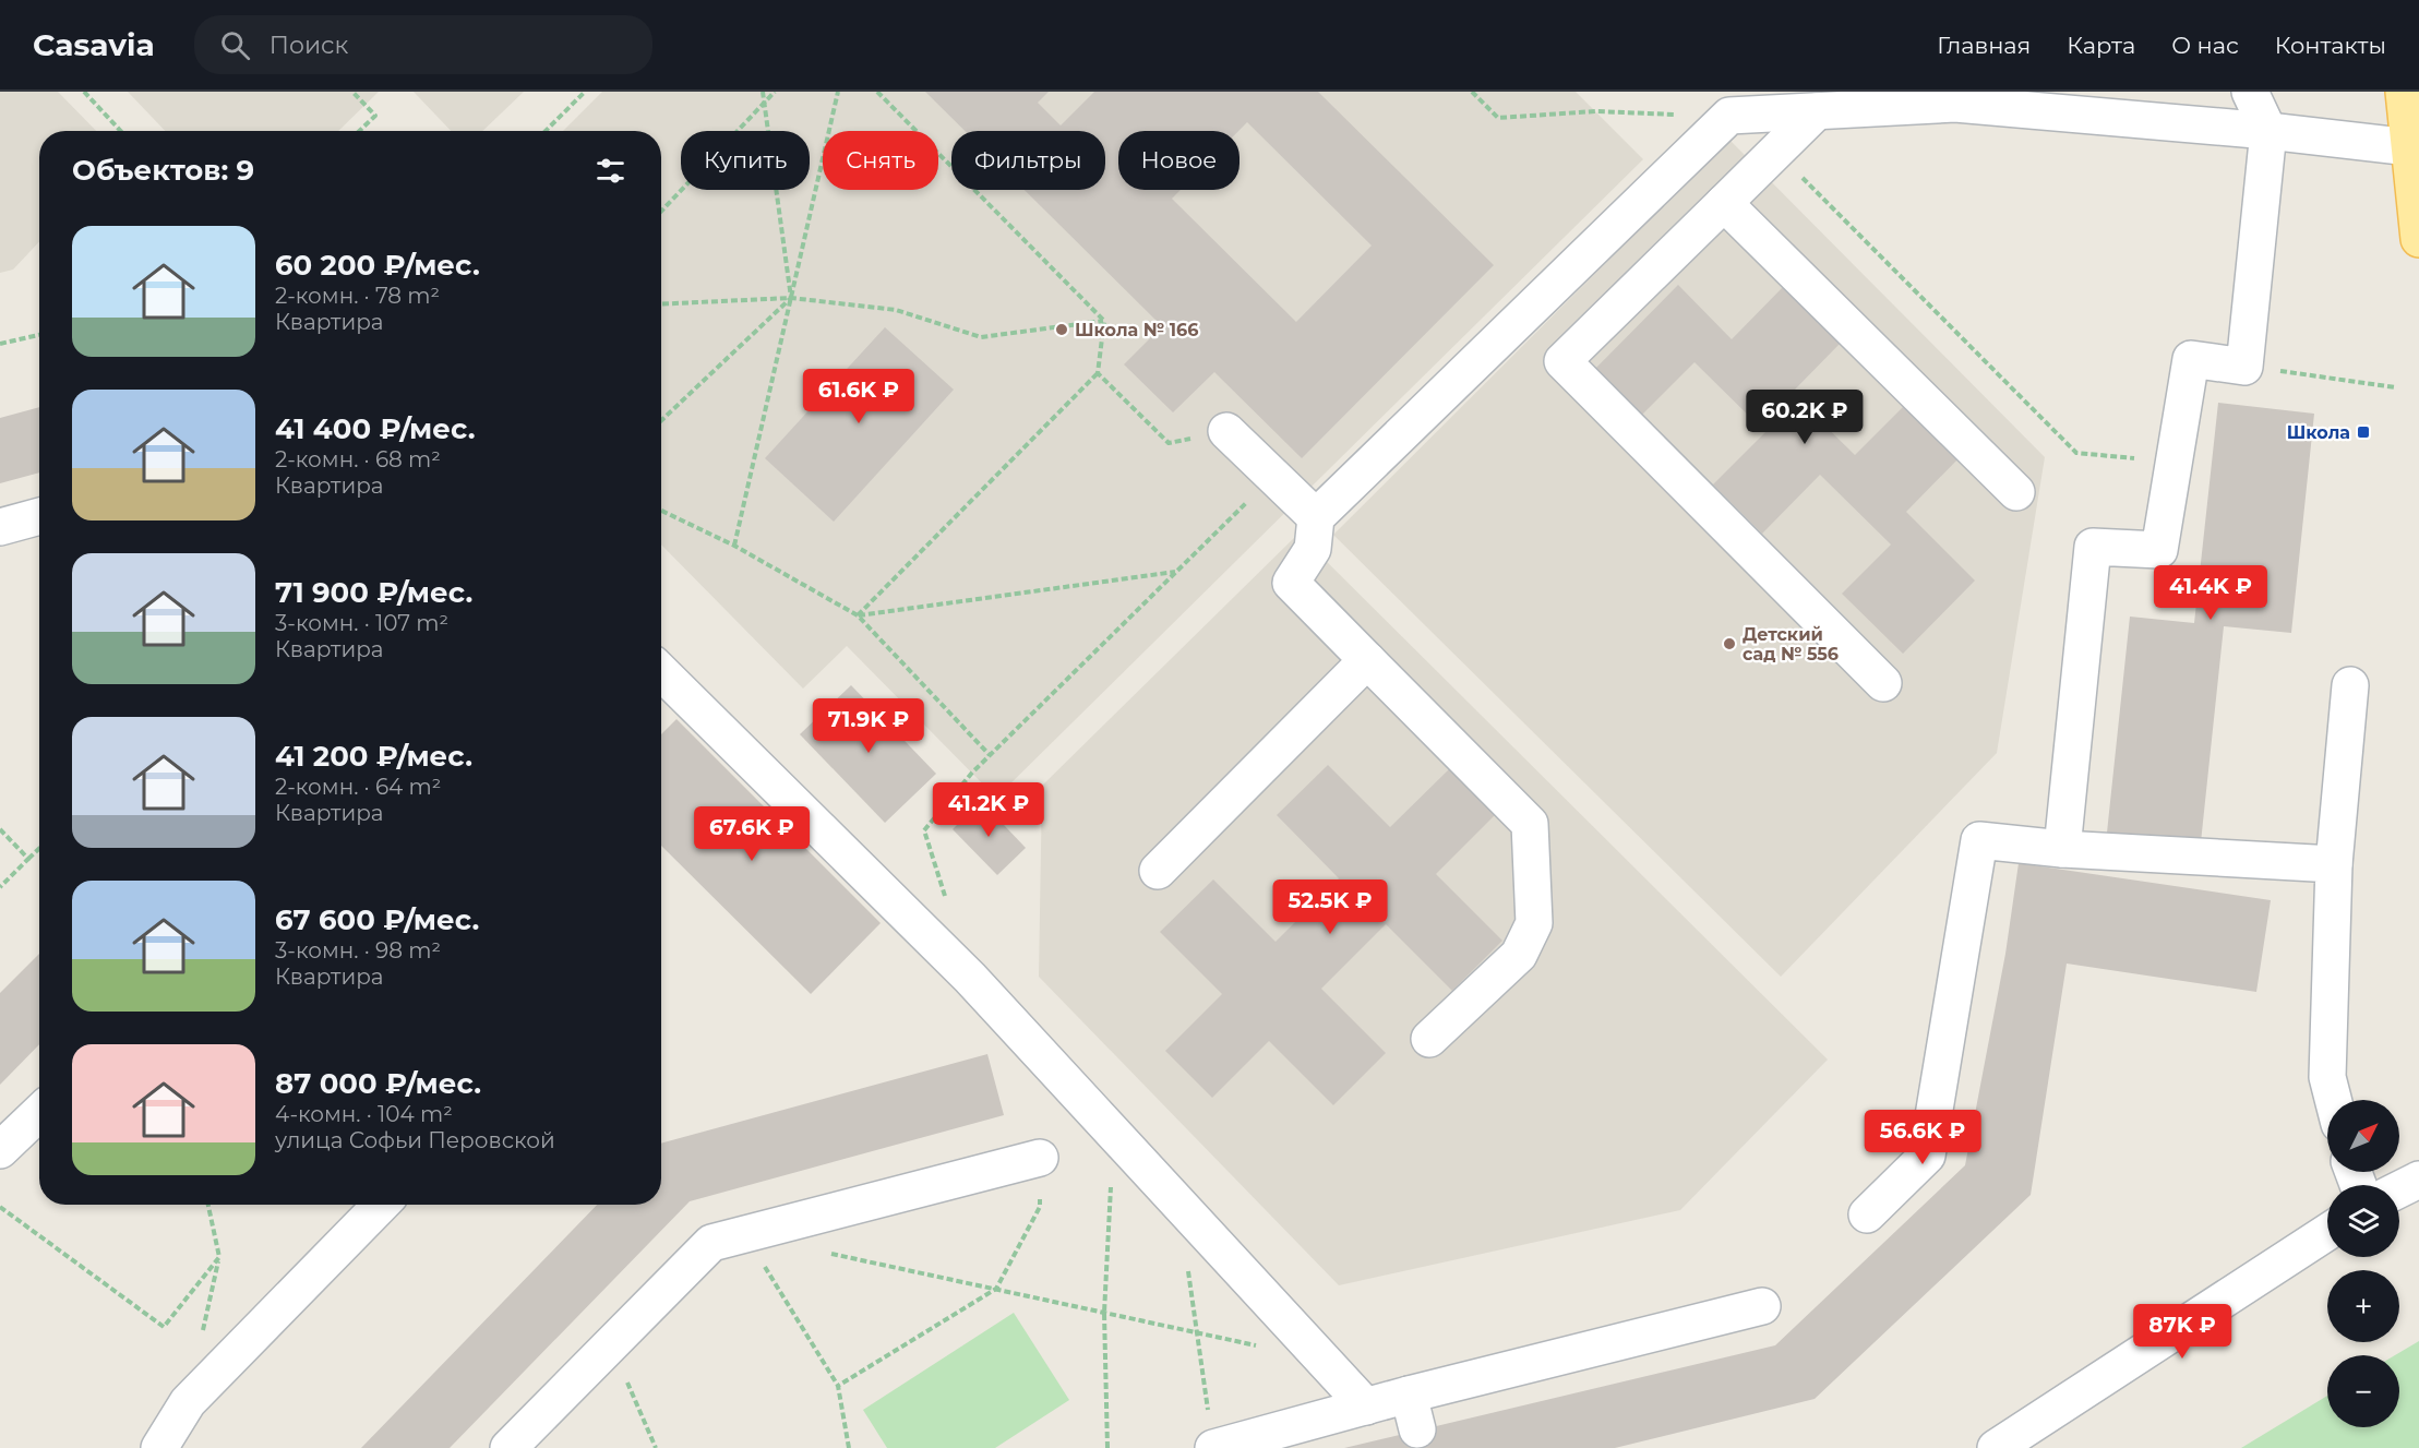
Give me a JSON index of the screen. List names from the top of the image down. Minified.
{"places":{"other":["Школа № 166","Детский сад № 556"],"transit":["Школа"]},"north":"top right","page":{"header":"Casavia","search":"Поиск","nav":["Главная","Карта","О нас","Контакты"],"chip":["Купить","Снять","Фильтры","Новое"],"heading":"Объектов: 9","list":[{"name":"60 200 ₽/мес.","note":"2-комн. · 78 m² · Квартира"},{"name":"41 400 ₽/мес.","note":"2-комн. · 68 m² · Квартира"},{"name":"71 900 ₽/мес.","note":"3-комн. · 107 m² · Квартира"},{"name":"41 200 ₽/мес.","note":"2-комн. · 64 m² · Квартира"},{"name":"67 600 ₽/мес.","note":"3-комн. · 98 m² · Квартира"},{"name":"87 000 ₽/мес.","note":"4-комн. · 104 m² · улица Софьи Перовской"}],"price":["61.6K ₽","60.2K ₽","41.4K ₽","71.9K ₽","41.2K ₽","67.6K ₽","52.5K ₽","56.6K ₽","87K ₽"],"map_buttons":["+","−"]}}
